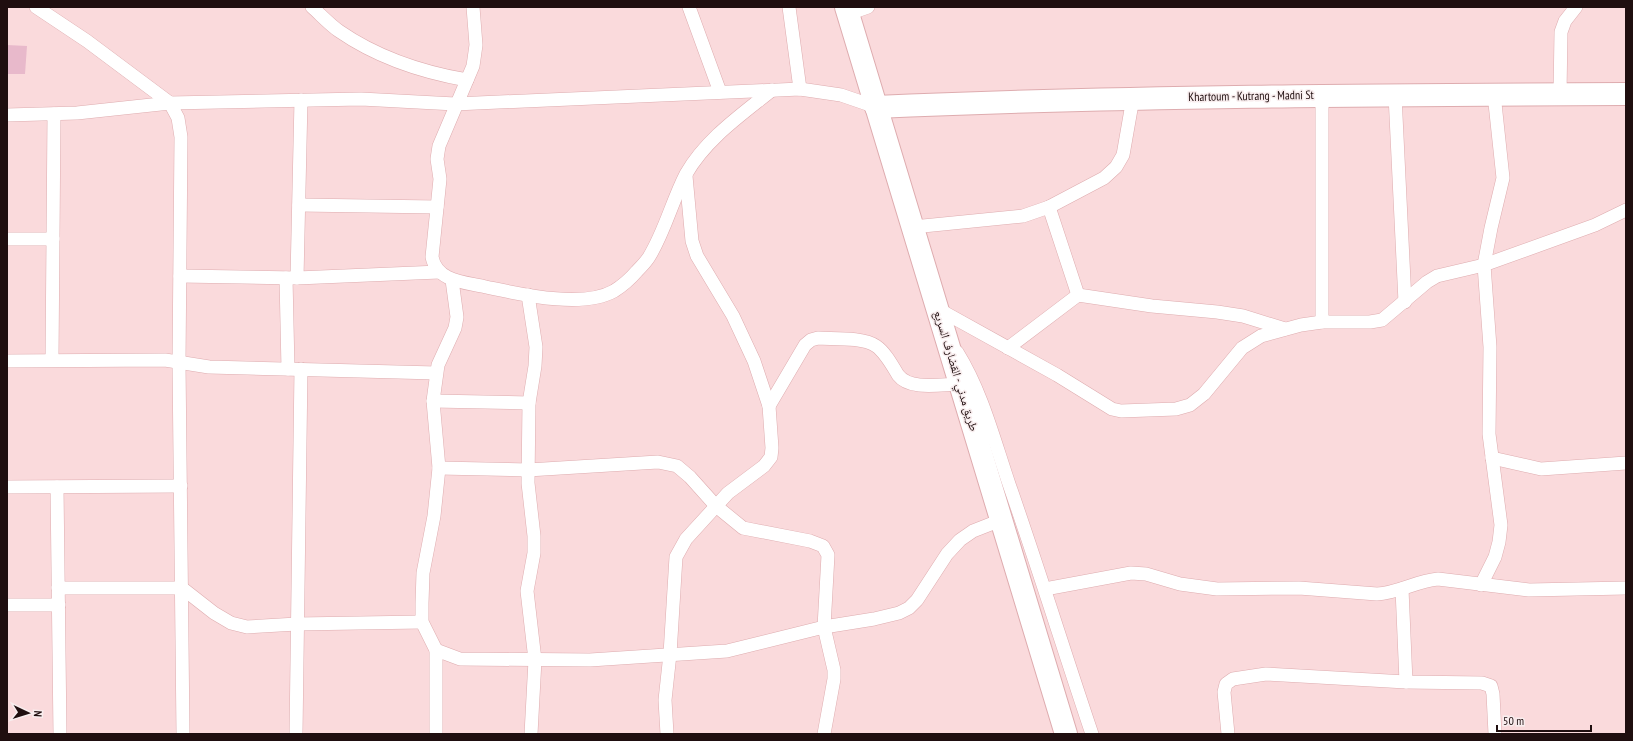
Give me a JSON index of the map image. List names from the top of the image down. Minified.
{"streets":{"highway":["Khartoum - Kutrang - Madni St","طريق مدني - القضارف السريع"]},"crossings":[["Khartoum - Kutrang - Madni St","طريق مدني - القضارف السريع"]],"scale_bar":"50 m","north":"right"}
